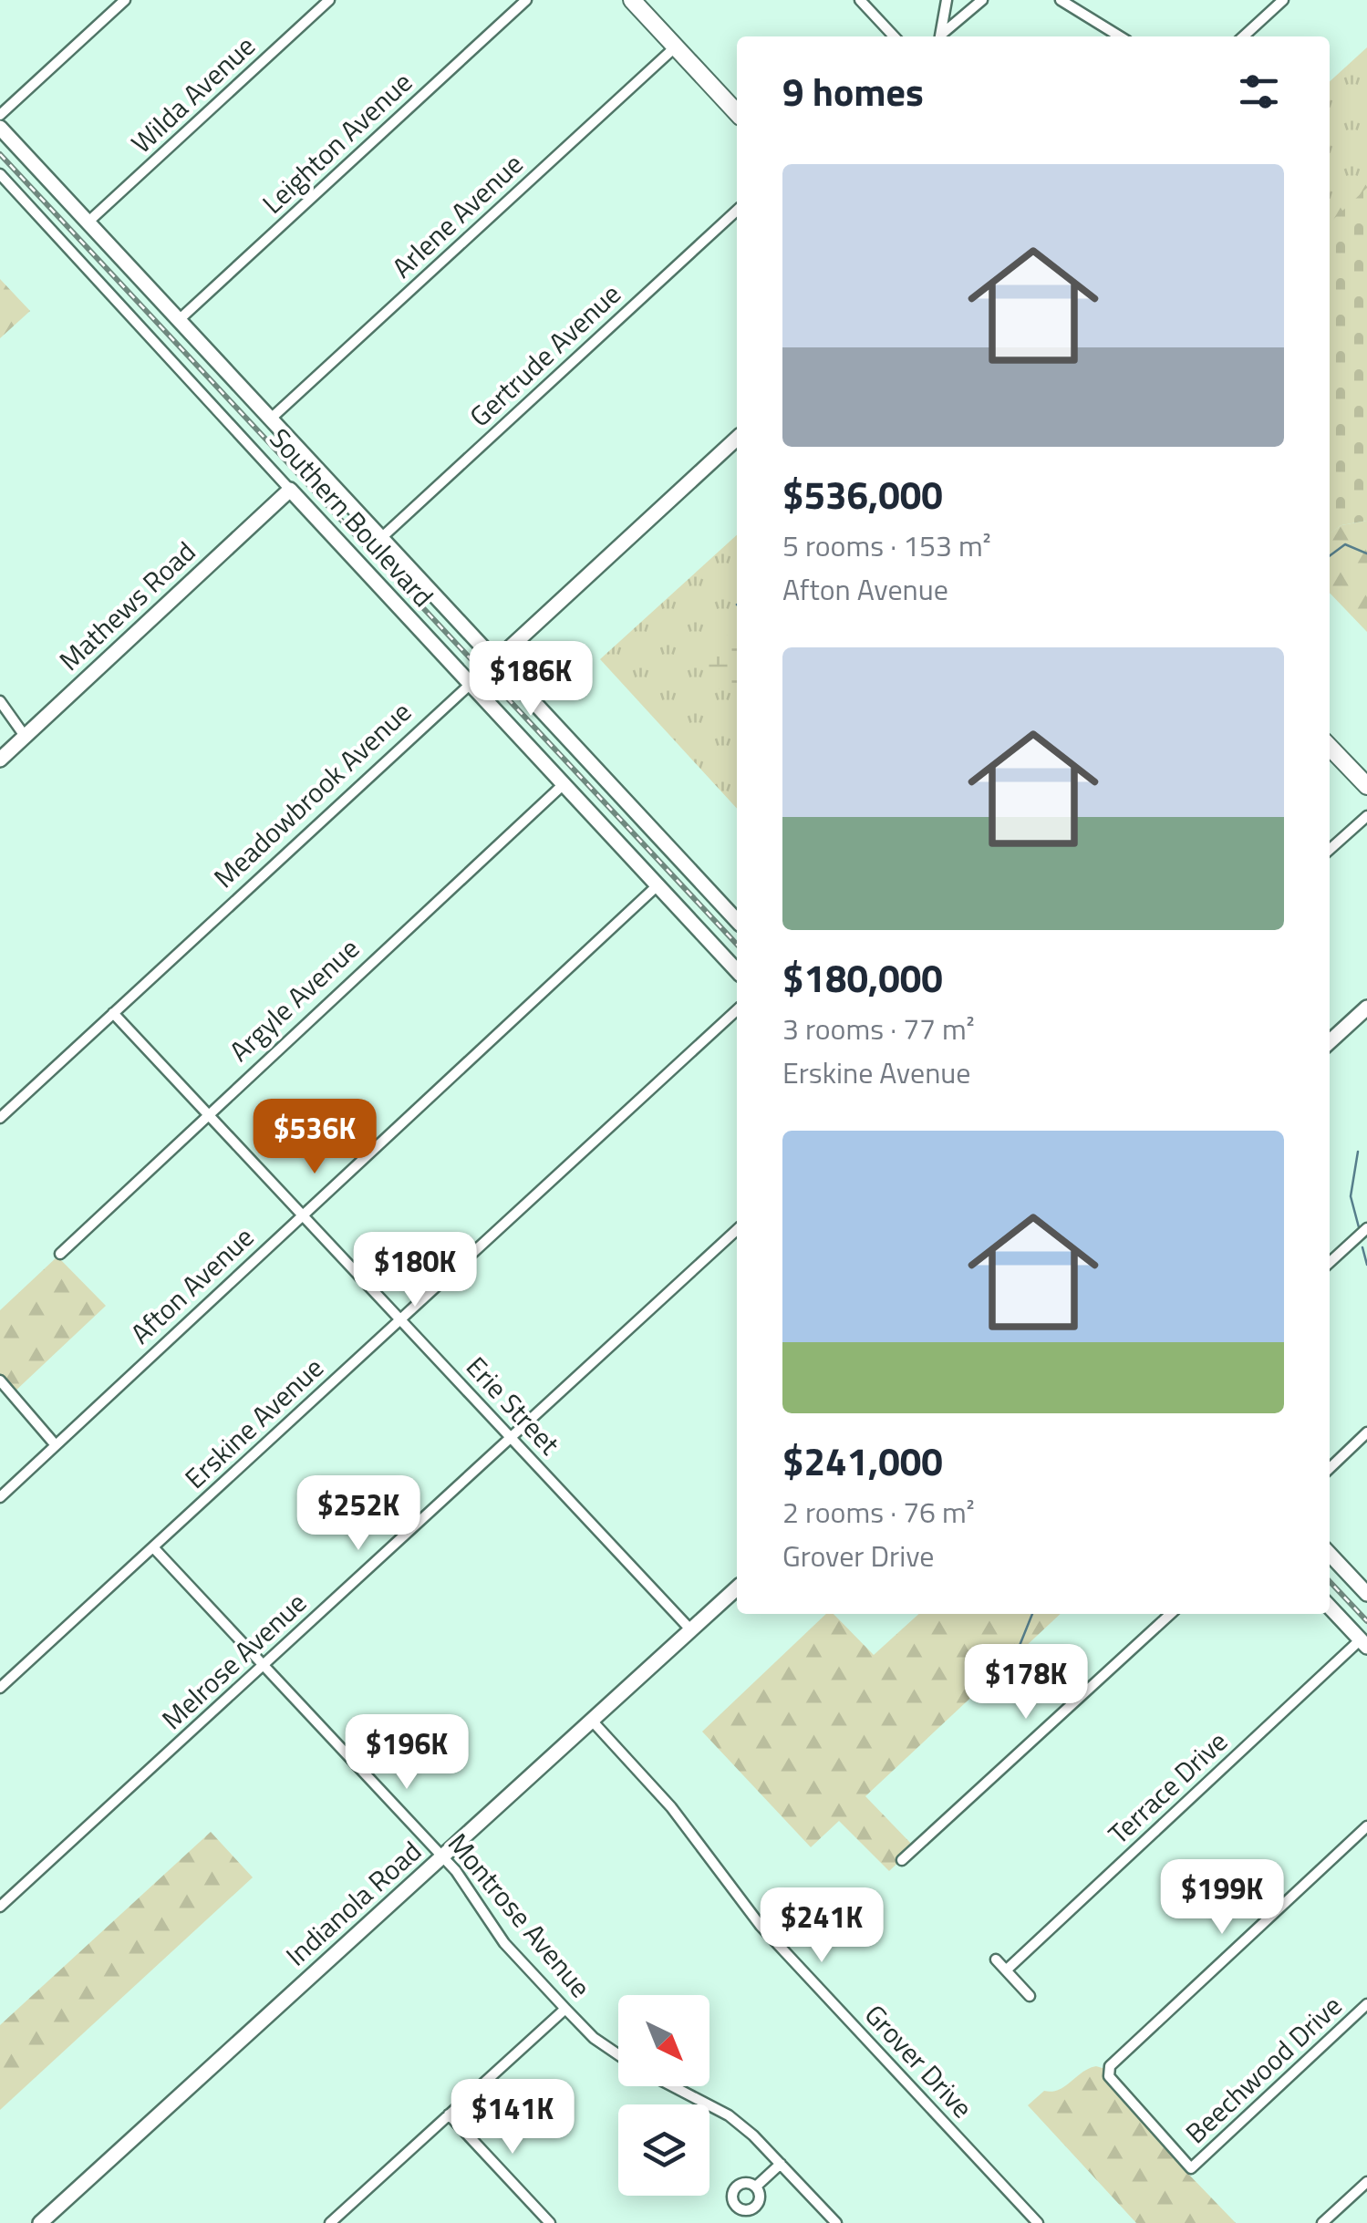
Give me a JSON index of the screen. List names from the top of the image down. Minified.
{"streets":{"street":["Wilda Avenue","Leighton Avenue","Arlene Avenue","Gertrude Avenue","Southern Boulevard","Mathews Road","Meadowbrook Avenue","Argyle Avenue","Afton Avenue","Erie Street","Erskine Avenue","Melrose Avenue","Terrace Drive","Indianola Road","Montrose Avenue","Grover Drive","Beechwood Drive"]},"crossings":[["Wilda Avenue","Southern Boulevard"],["Leighton Avenue","Southern Boulevard"],["Arlene Avenue","Southern Boulevard"],["Gertrude Avenue","Southern Boulevard"],["Southern Boulevard","Mathews Road"],["Southern Boulevard","Meadowbrook Avenue"],["Southern Boulevard","Argyle Avenue"],["Southern Boulevard","Afton Avenue"],["Meadowbrook Avenue","Erie Street"],["Argyle Avenue","Erie Street"],["Afton Avenue","Erie Street"],["Erie Street","Erskine Avenue"],["Erie Street","Melrose Avenue"],["Erie Street","Indianola Road"],["Erskine Avenue","Montrose Avenue"],["Melrose Avenue","Montrose Avenue"],["Indianola Road","Montrose Avenue"],["Indianola Road","Grover Drive"]],"north":"bottom right","page":{"heading":"9 homes","list":[{"name":"$536,000","note":"5 rooms · 153 m² · Afton Avenue"},{"name":"$180,000","note":"3 rooms · 77 m² · Erskine Avenue"},{"name":"$241,000","note":"2 rooms · 76 m² · Grover Drive"}],"price":["$186K","$536K","$180K","$252K","$178K","$196K","$199K","$241K","$141K"]}}
